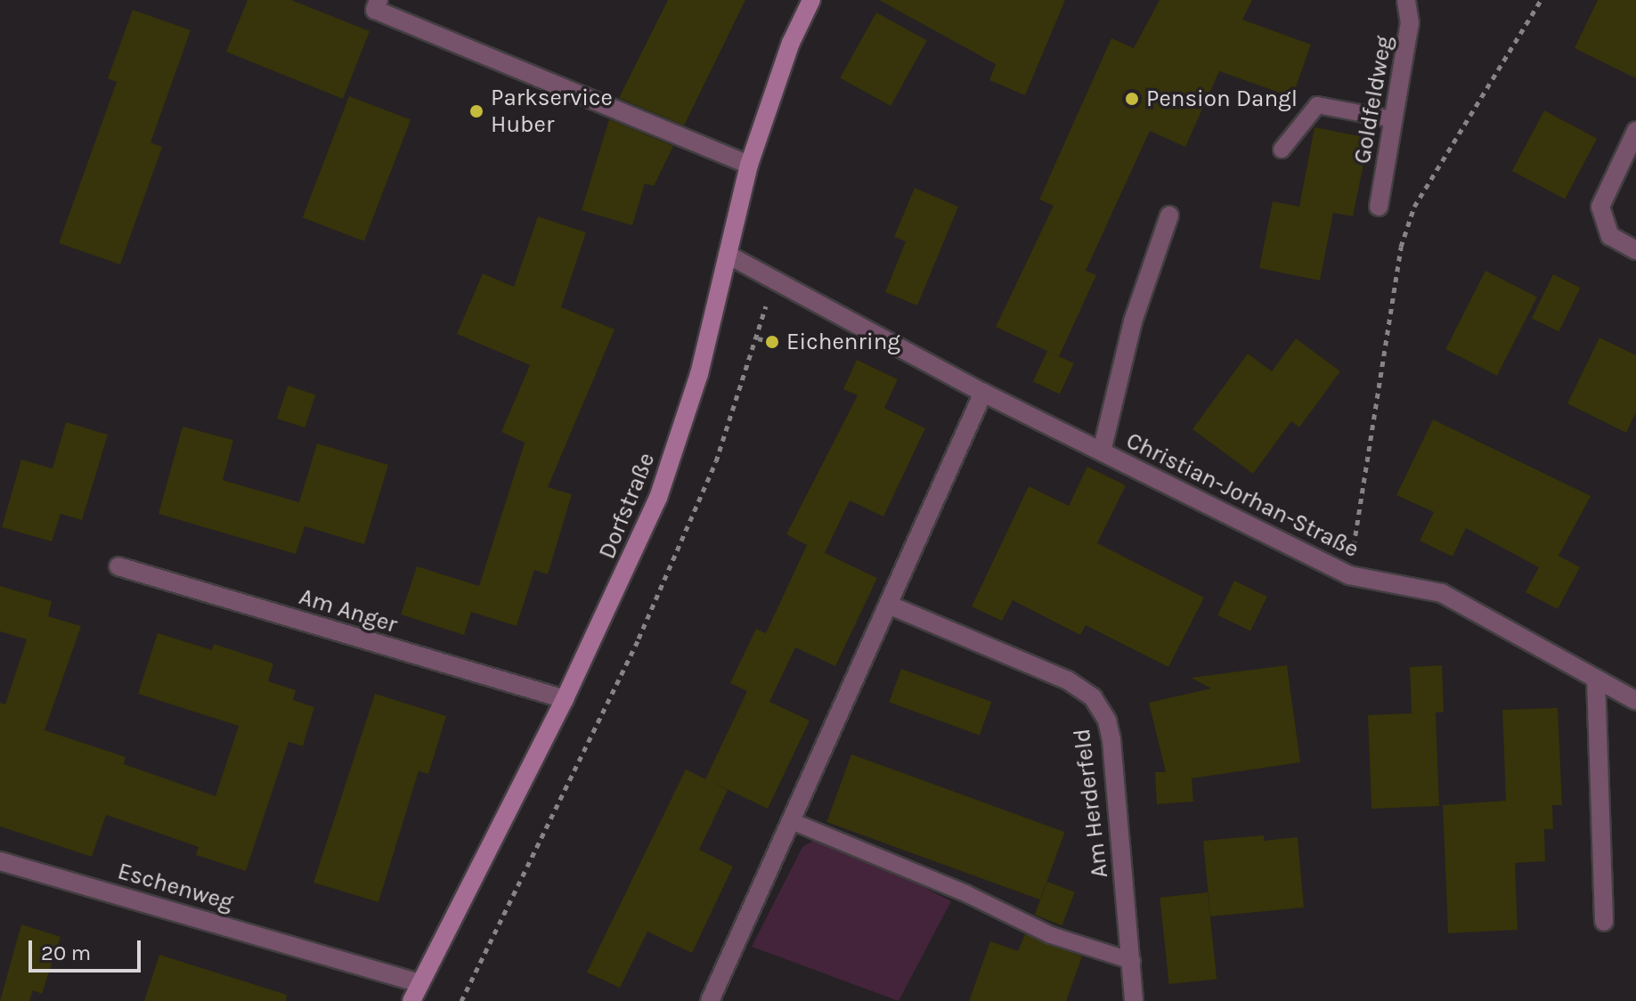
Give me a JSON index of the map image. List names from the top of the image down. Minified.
{"streets":{"street":["Goldfeldweg","Christian-Jorhan-Straße","Dorfstraße","Am Anger","Am Herderfeld","Eschenweg"]},"crossings":[["Christian-Jorhan-Straße","Dorfstraße"],["Dorfstraße","Am Anger"],["Dorfstraße","Eschenweg"]],"places":["Pension Dangl","Parkservice Huber","Eichenring"],"scale_bar":"20 m"}
